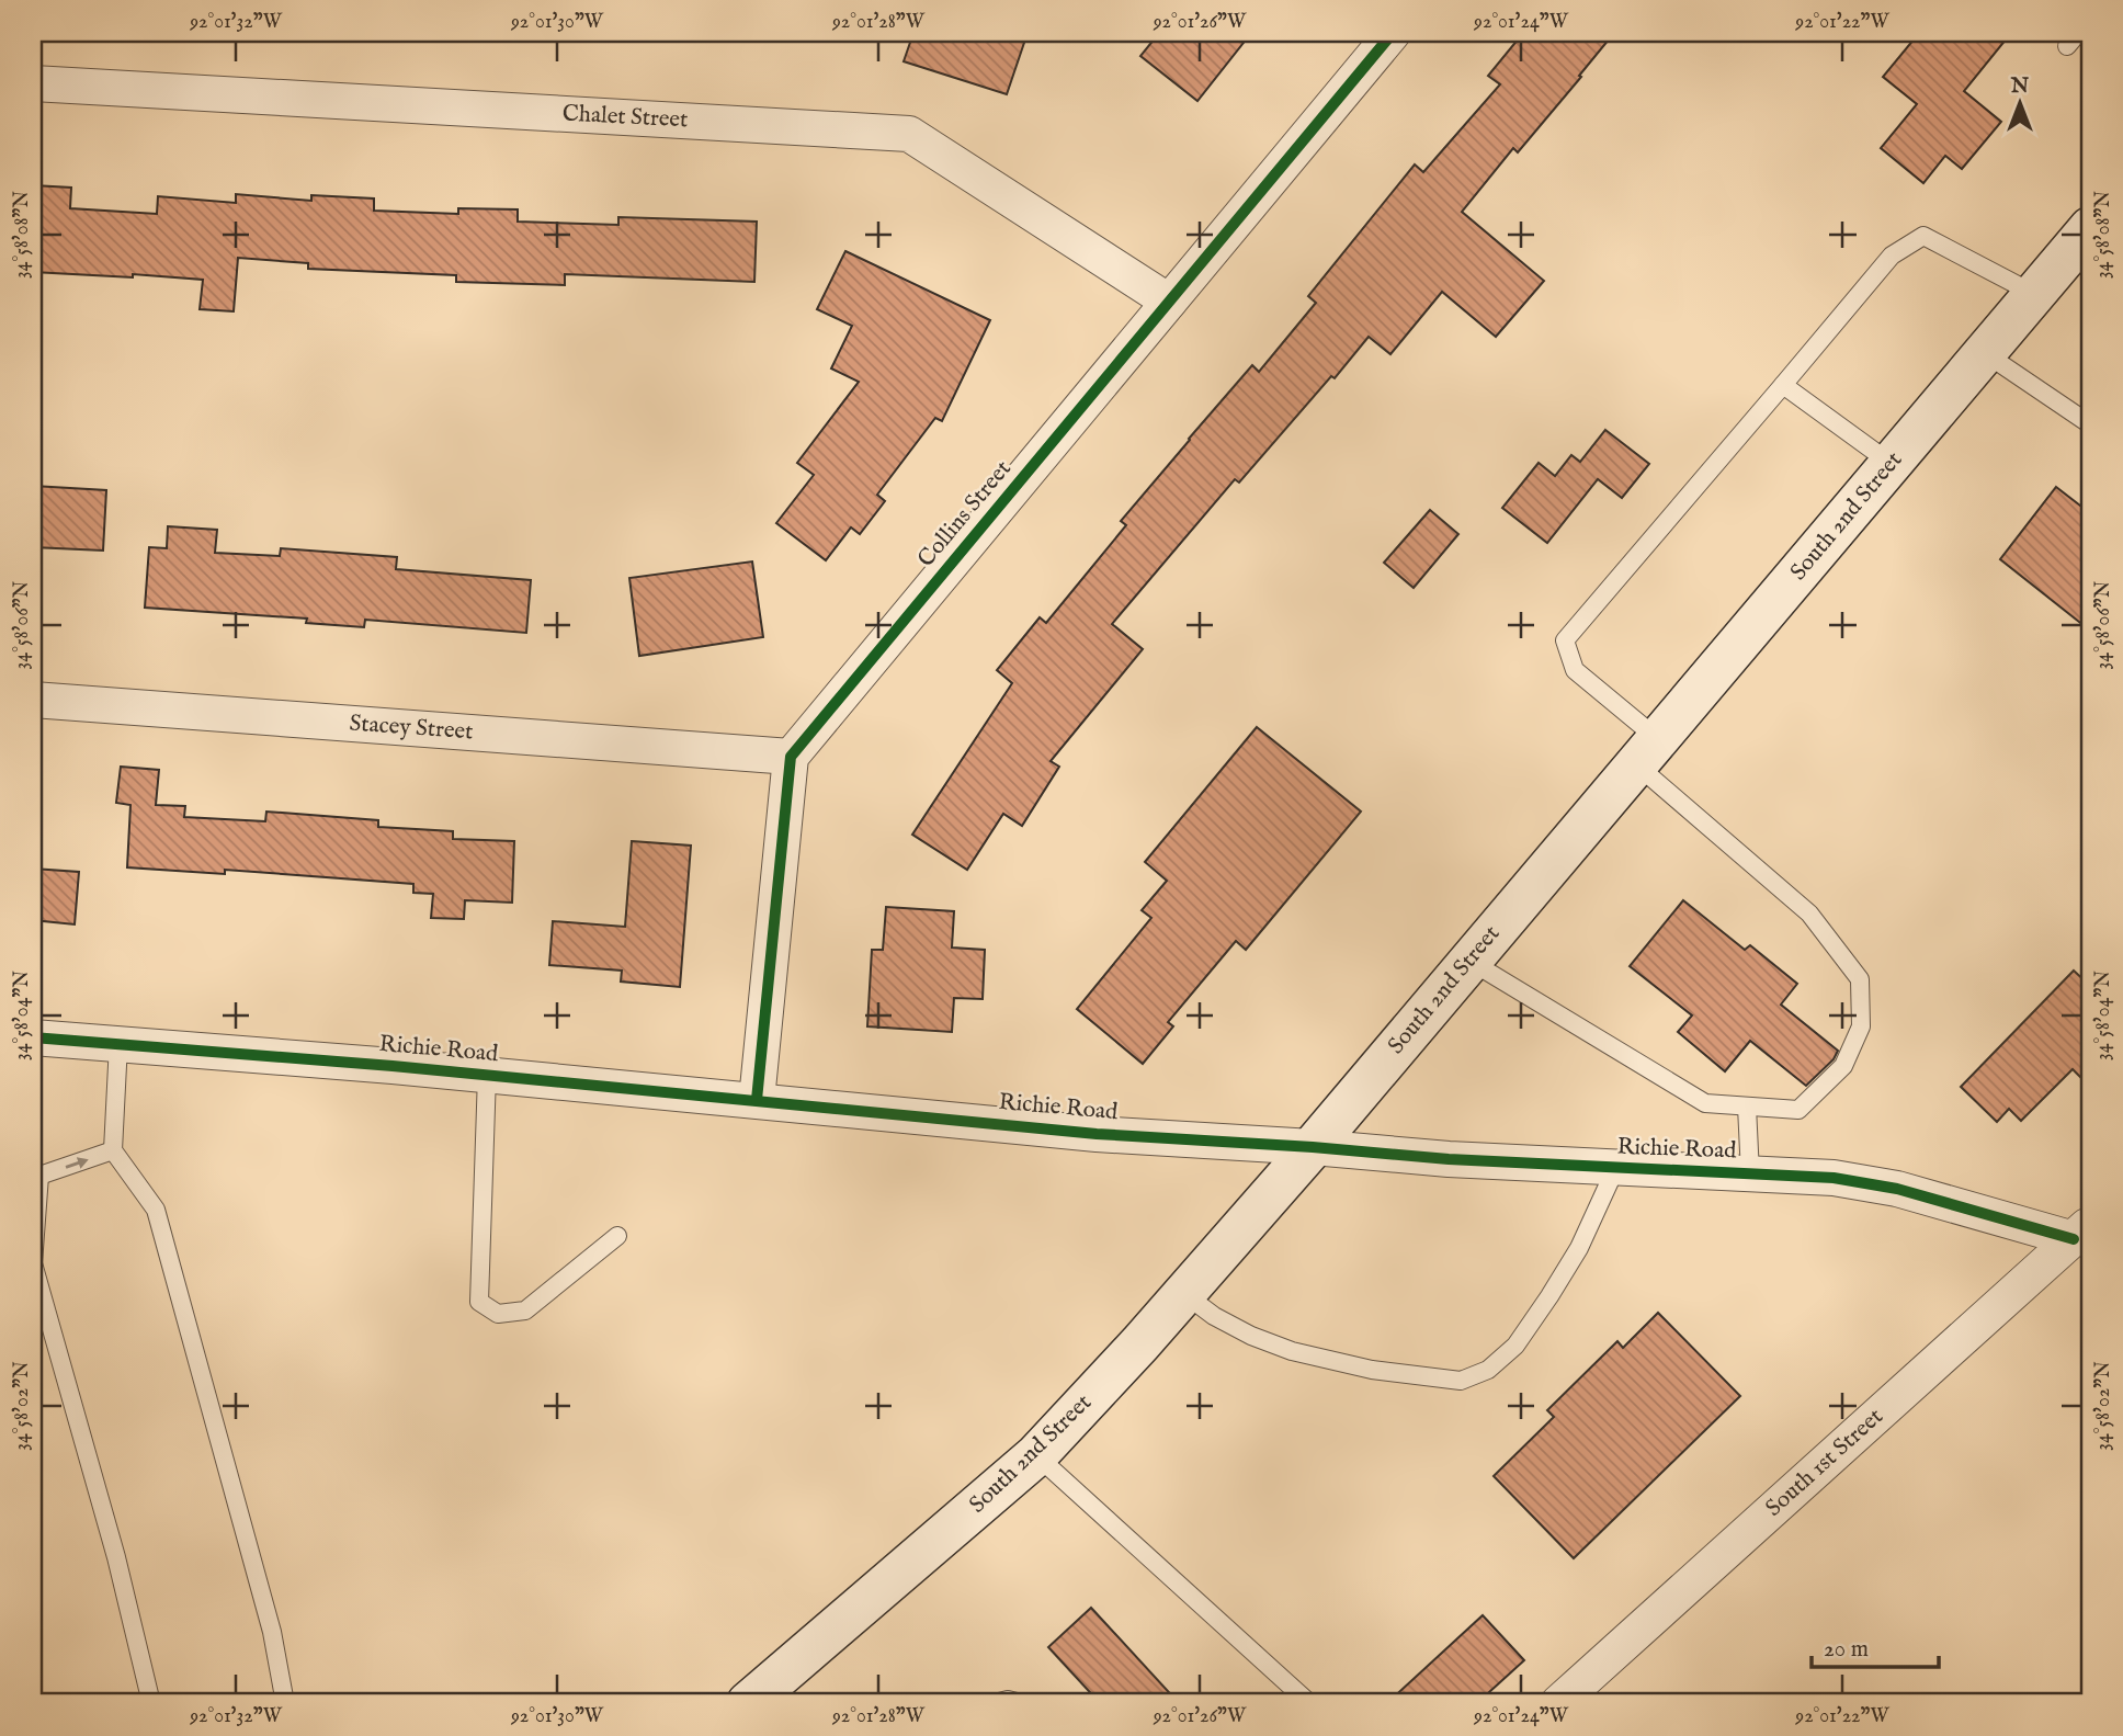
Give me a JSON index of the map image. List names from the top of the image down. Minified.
{"streets":{"main road":["South 2nd Street"],"street":["Chalet Street","Collins Street","Stacey Street","Richie Road","South 1st Street"]},"crossings":[["Chalet Street","Collins Street"],["Collins Street","Stacey Street"],["South 2nd Street","Richie Road"],["Richie Road","South 1st Street"]],"scale_bar":"20 m","north":"top","coordinates":["92°01'32\"W","92°01'30\"W","92°01'28\"W","92°01'26\"W","92°01'24\"W","92°01'22\"W","34°58'08\"N","34°58'06\"N","34°58'04\"N","34°58'02\"N"]}
